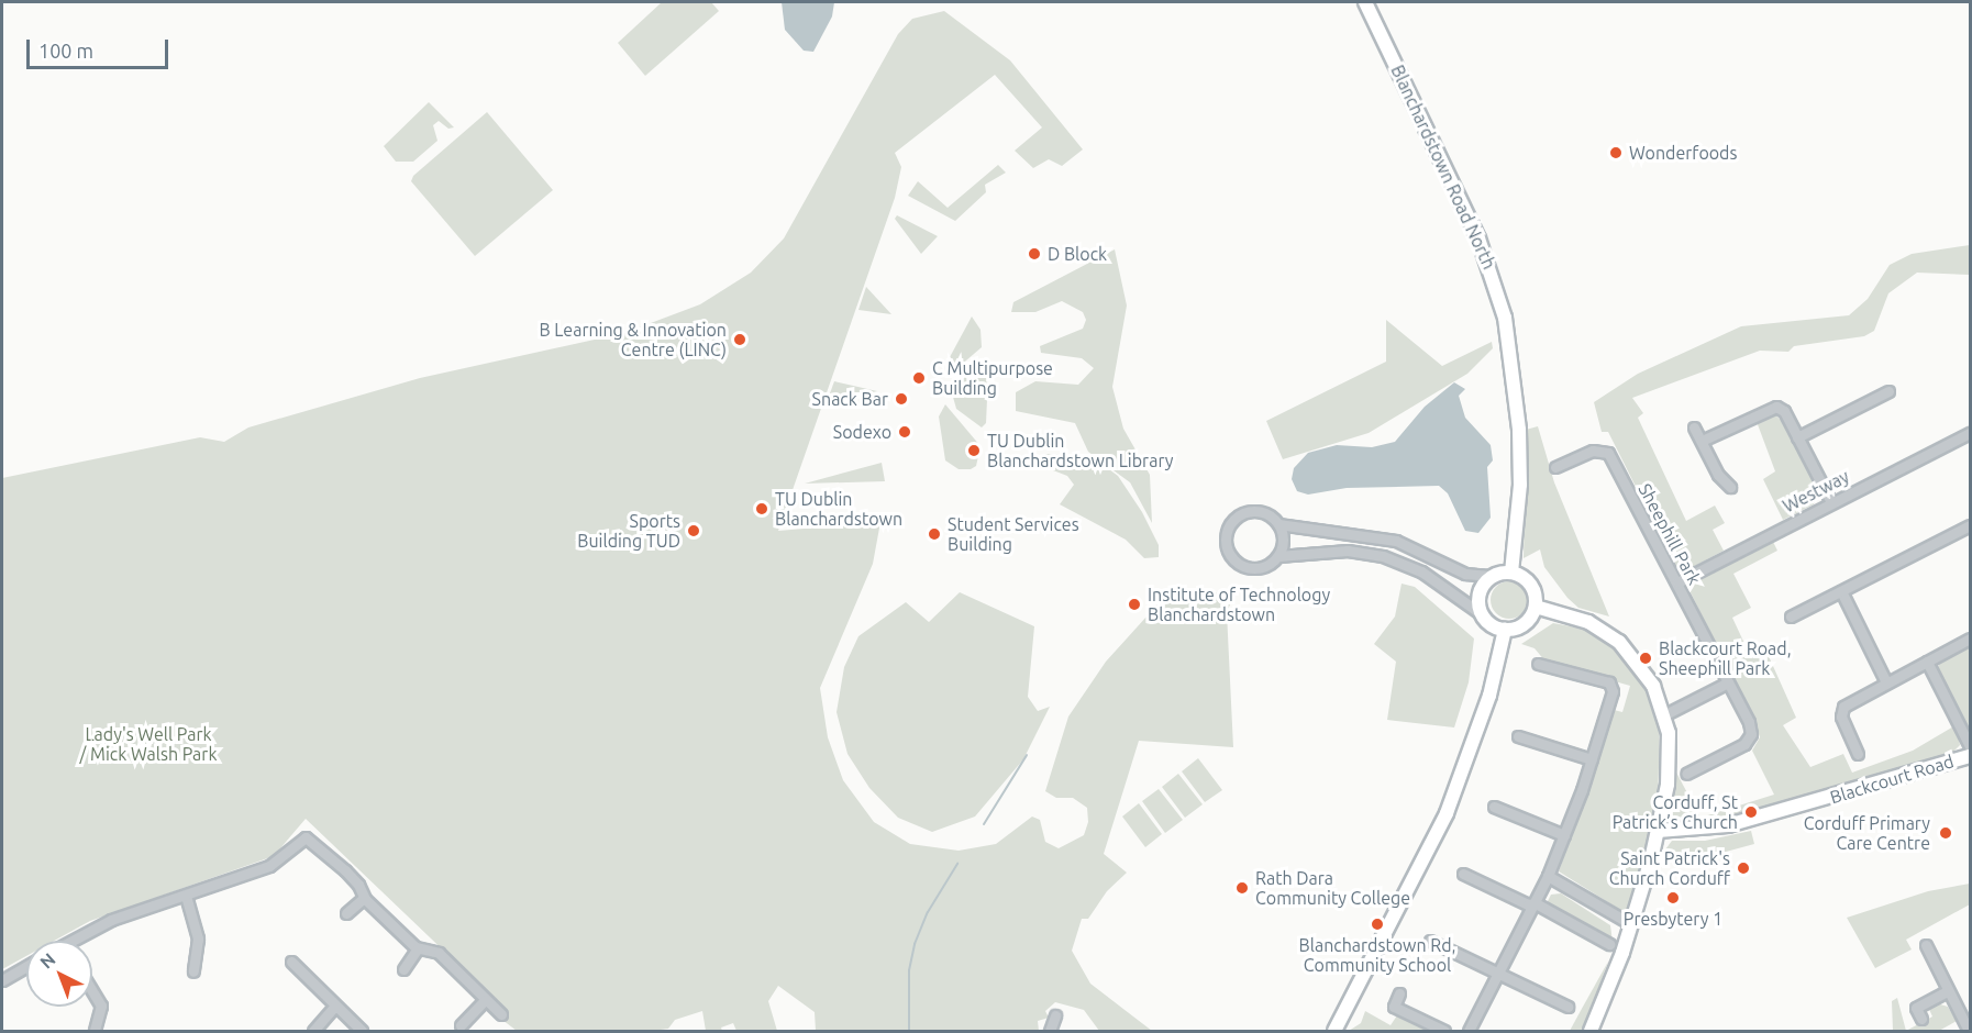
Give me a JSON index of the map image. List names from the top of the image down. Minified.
{"streets":{"main road":["Blanchardstown Road North","Blackcourt Road"],"street":["Westway","Sheephill Park"]},"crossings":[["Westway","Sheephill Park"]],"parks":["Lady's Well Park / Mick Walsh Park"],"places":["Wonderfoods","D Block","B Learning & Innovation Centre (LINC)","C Multipurpose Building","Snack Bar","Sodexo","TU Dublin Blanchardstown Library","TU Dublin Blanchardstown","Sports Building TUD","Student Services Building","Institute of Technology Blanchardstown","Blackcourt Road, Sheephill Park","Corduff, St Patrick’s Church","Corduff Primary Care Centre","Saint Patrick's Church Corduff","Rath Dara Community College","Presbytery 1","Blanchardstown Rd, Community School"],"scale_bar":"100 m","north":"top left"}
